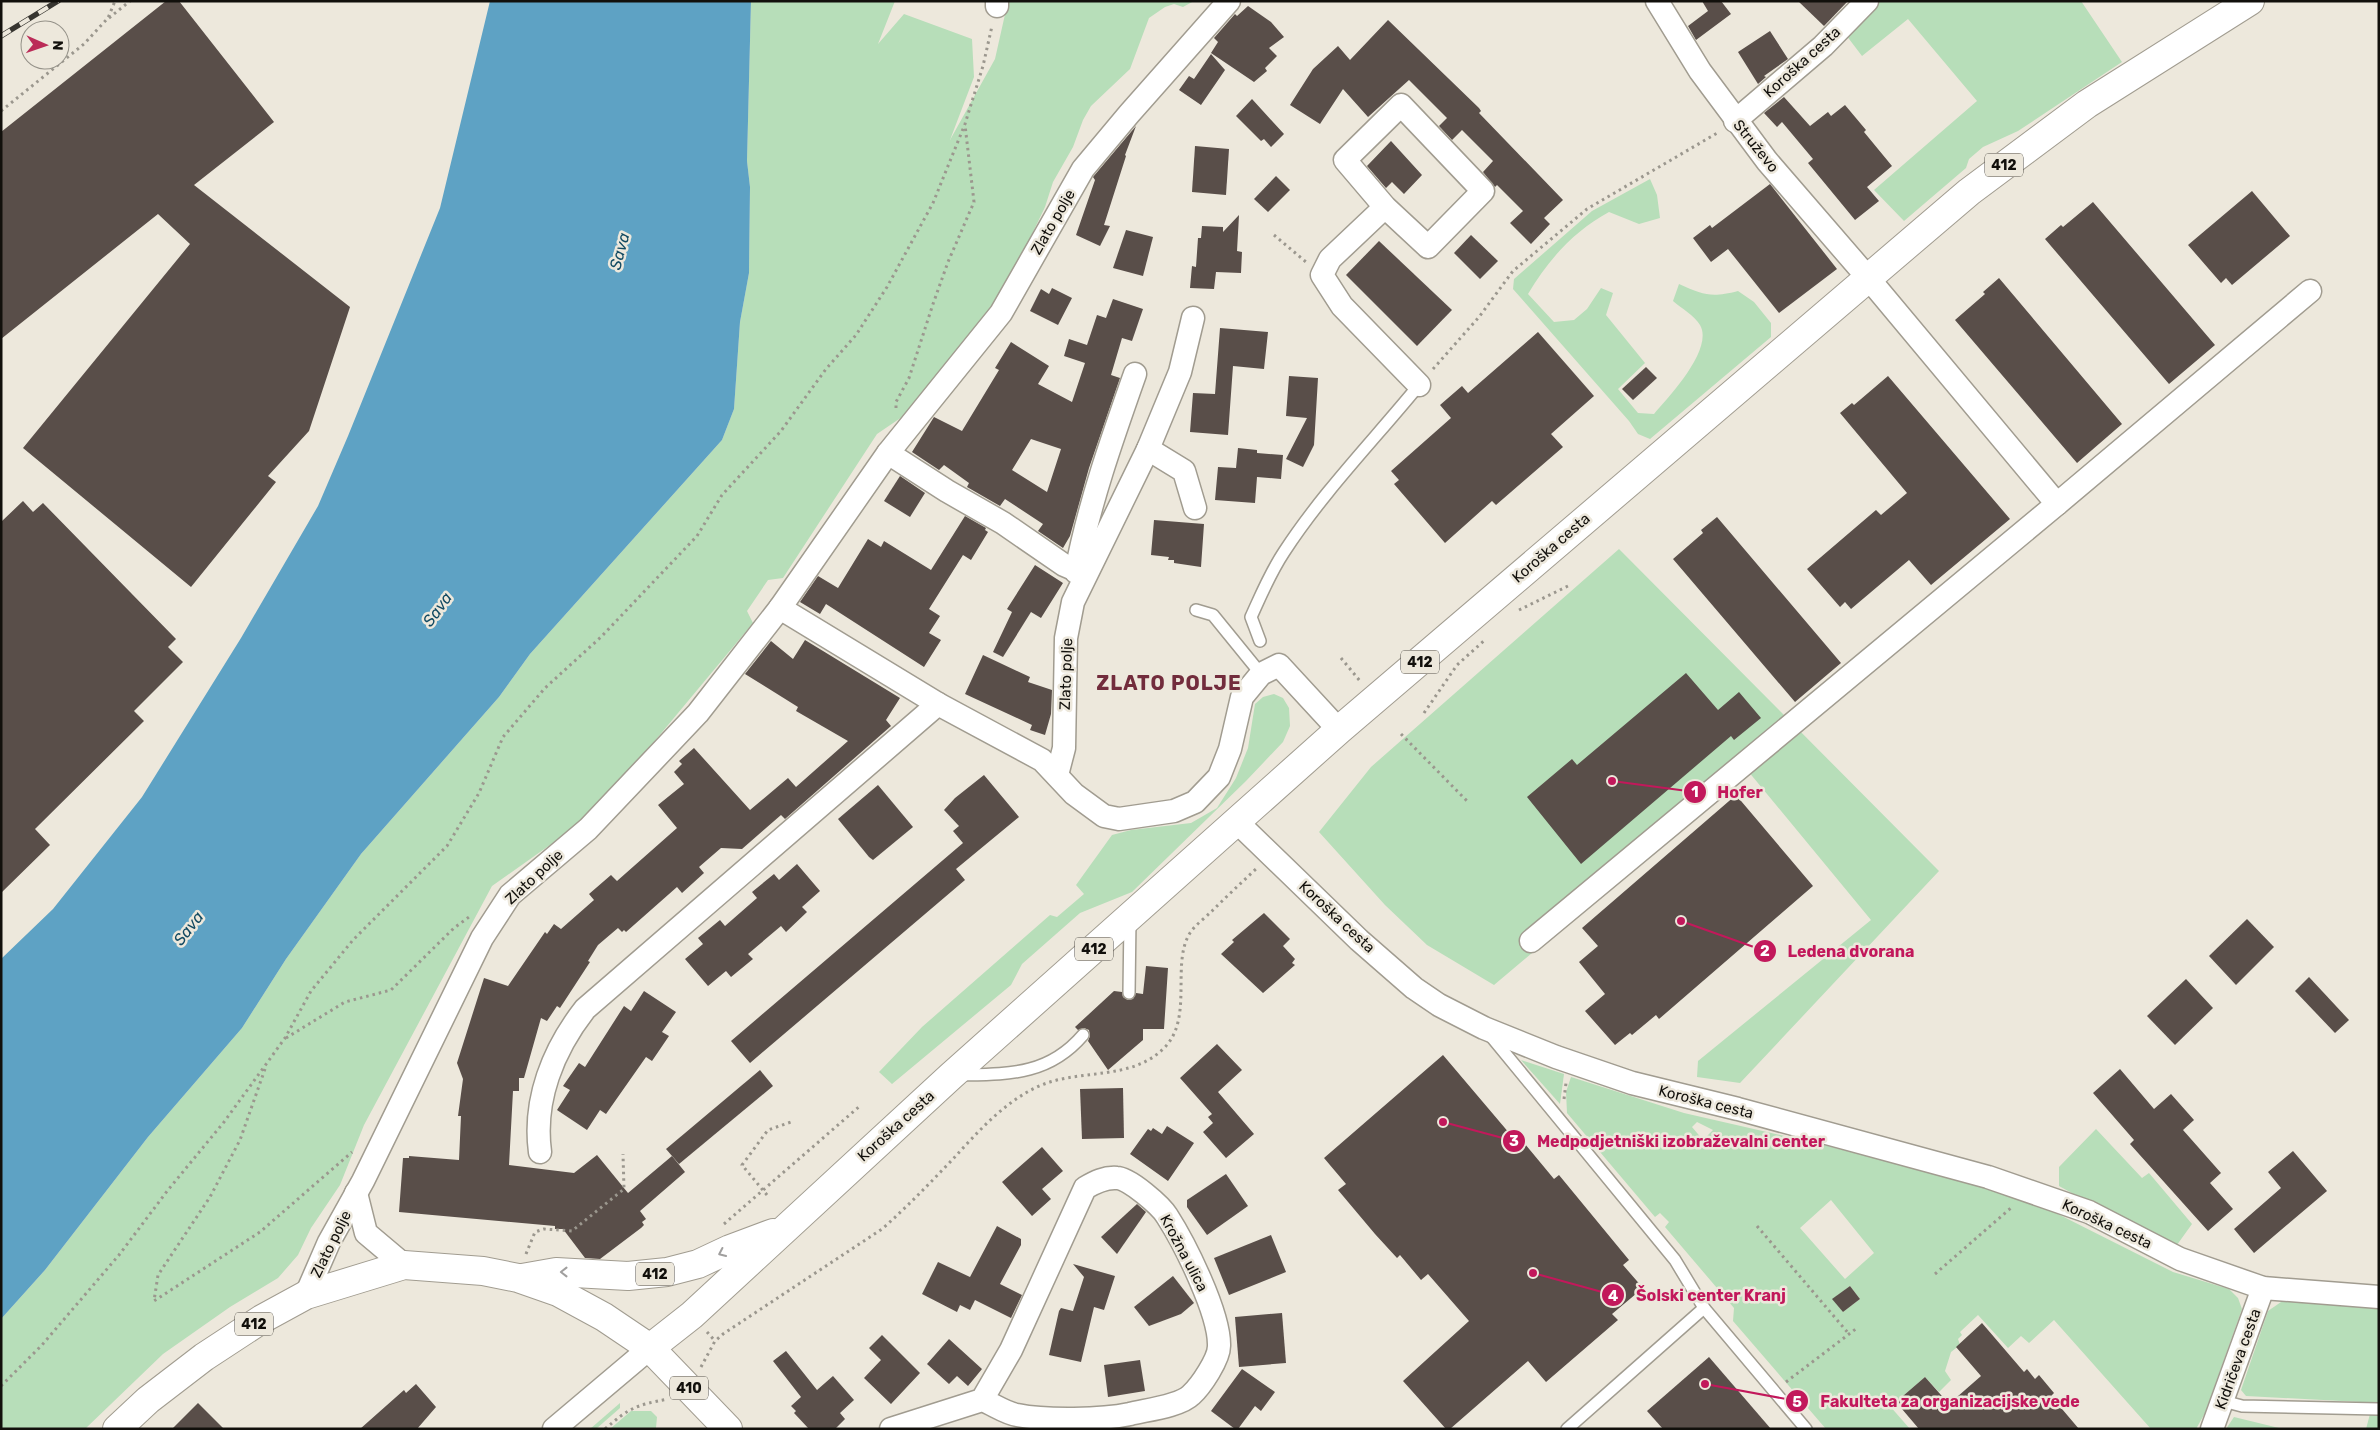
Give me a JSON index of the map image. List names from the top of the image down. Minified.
{"streets":{"main road":["Koroška cesta","412","410"],"street":["Struževo","Zlato polje","Krožna ulica","Kidričeva cesta"]},"crossings":[["Koroška cesta","Struževo"],["Koroška cesta","412"],["Koroška cesta","Kidričeva cesta"],["Koroška cesta","410"],["Struževo","412"],["412","Zlato polje"],["412","410"]],"districts":["ZLATO POLJE"],"water":["Sava"],"places":["Hofer","Ledena dvorana","Medpodjetniški izobraževalni center","Šolski center Kranj","Fakulteta za organizacijske vede"],"north":"right"}
